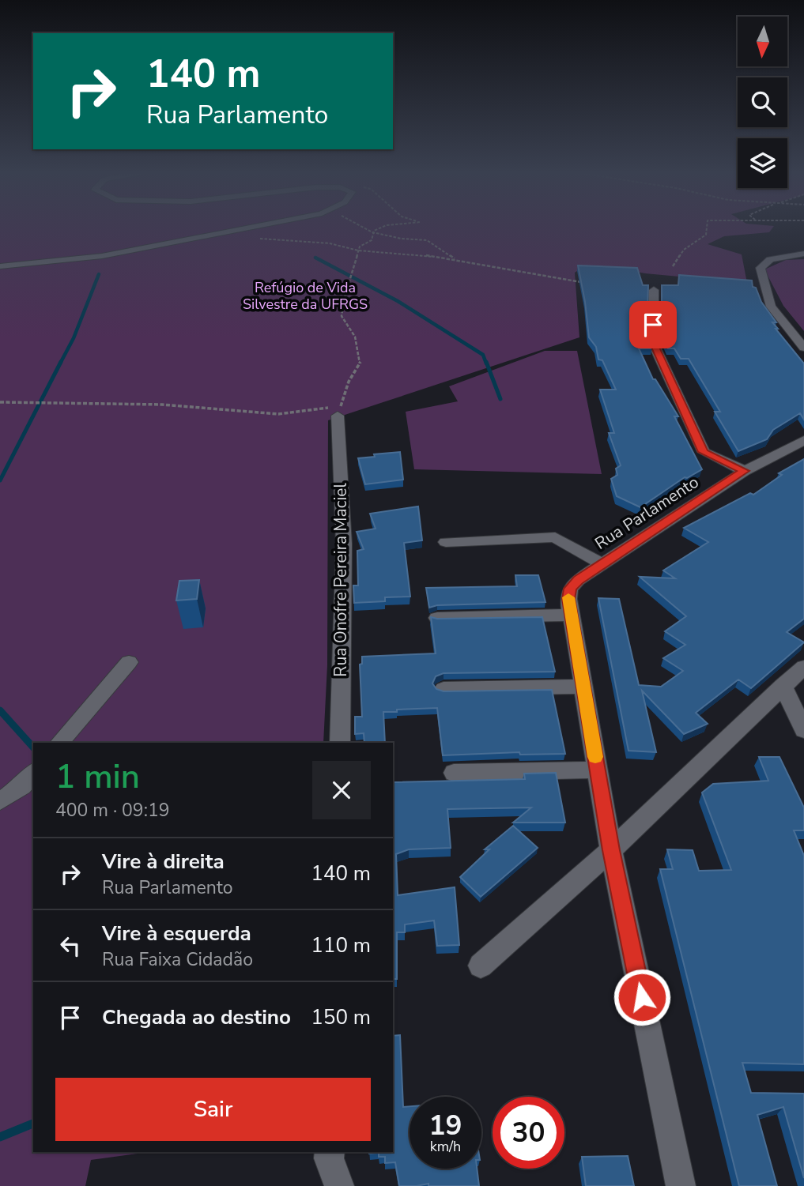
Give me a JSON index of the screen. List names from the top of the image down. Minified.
{"streets":{"street":["Rua Parlamento","Rua Onofre Pereira Maciel"]},"parks":["Refúgio de Vida Silvestre da UFRGS"],"north":"bottom","page":{"turn":["140 m","Rua Parlamento"],"heading":["1 min","400 m · 09:19"],"list":[{"name":"Vire à direita","note":"Rua Parlamento","value":"140 m"},{"name":"Vire à esquerda","note":"Rua Faixa Cidadão","value":"110 m"},{"name":"Chegada ao destino","value":"150 m"}],"buttons":"Sair","speed":"19 km/h","limit":"30"}}
